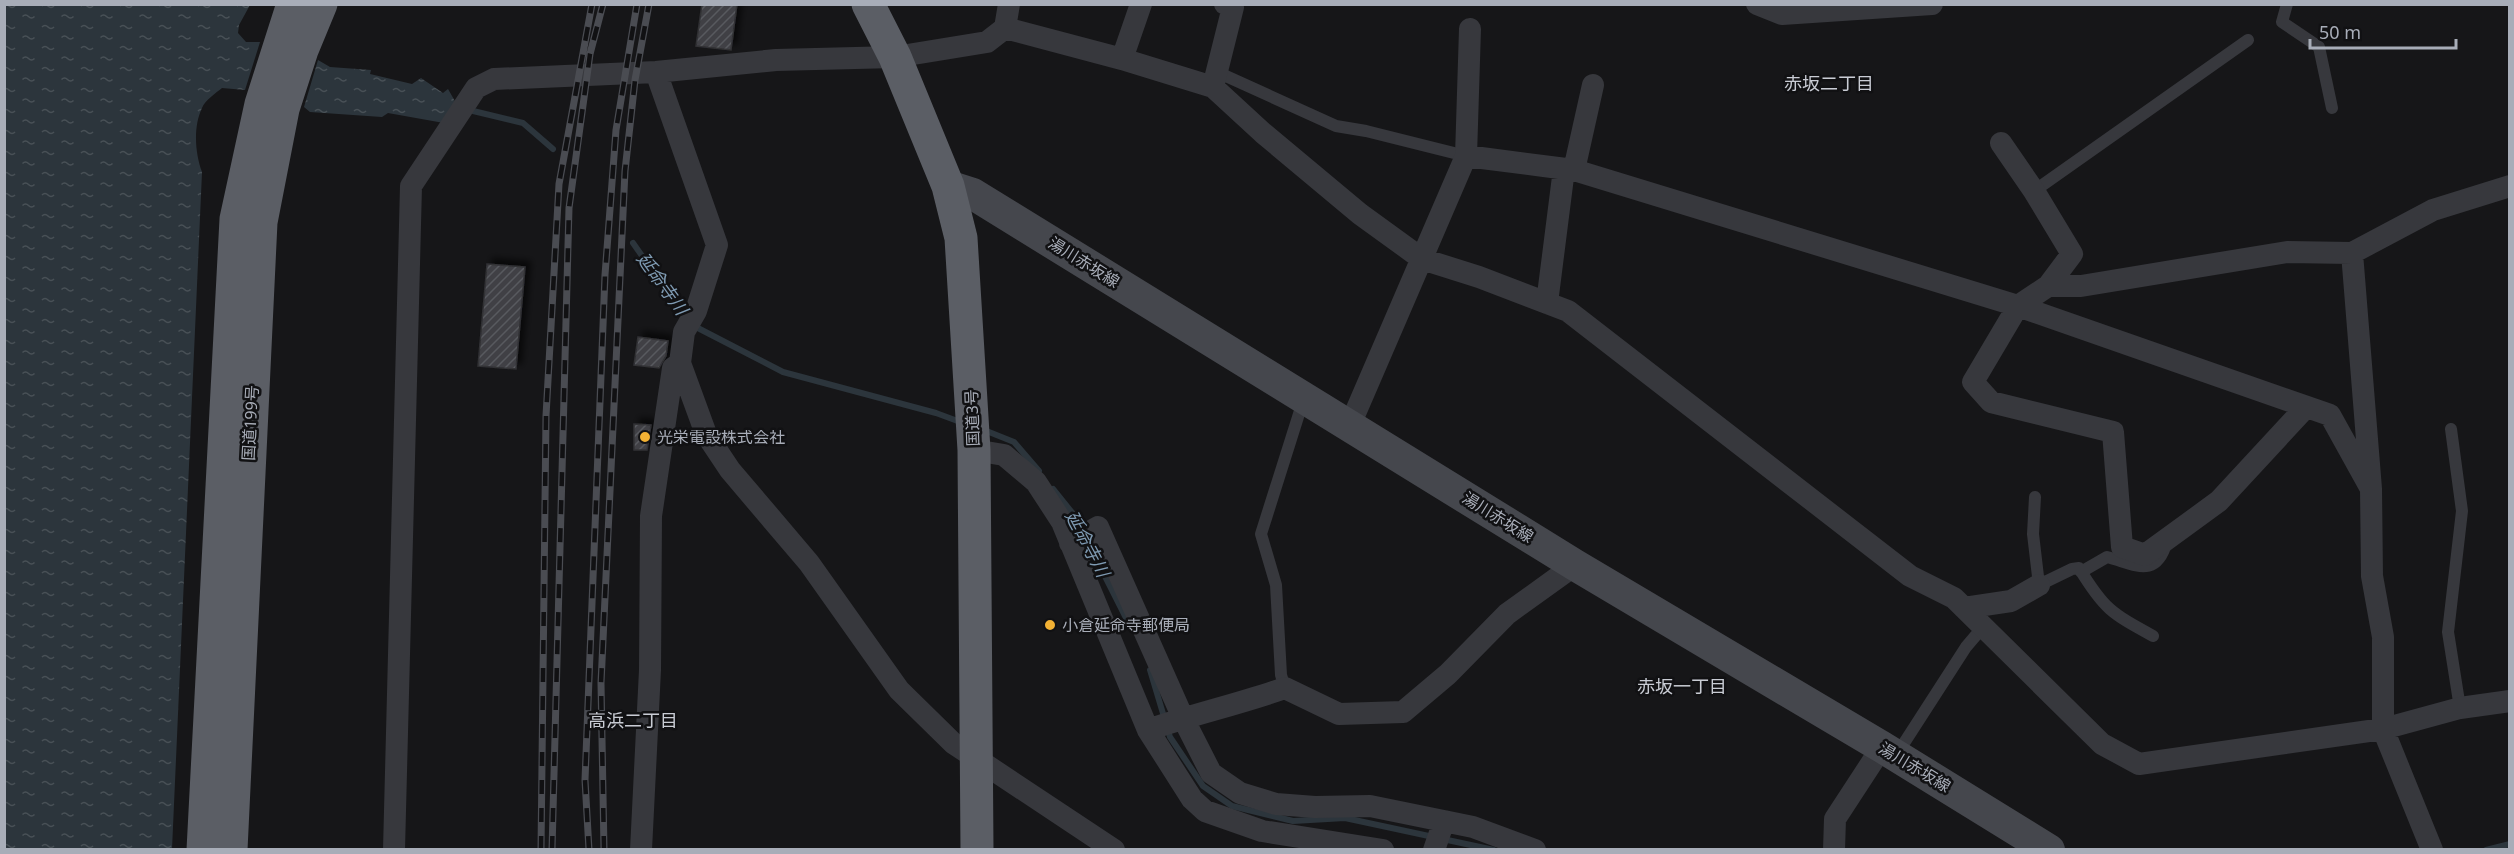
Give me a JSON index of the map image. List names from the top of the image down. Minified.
{"streets":{"highway":["国道3号","国道199号"],"main road":["湯川赤坂線"]},"crossings":[["湯川赤坂線","国道3号"]],"districts":["赤坂二丁目","赤坂一丁目","高浜二丁目"],"water":["延命寺川"],"places":["光栄電設株式会社","小倉延命寺郵便局"],"scale_bar":"50 m"}
